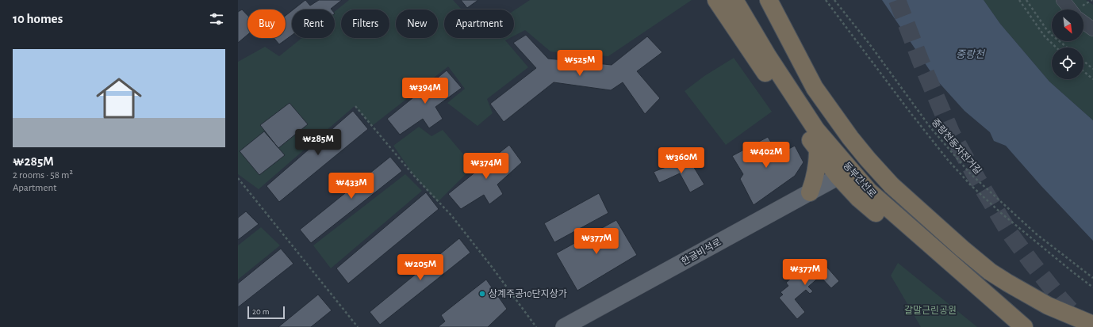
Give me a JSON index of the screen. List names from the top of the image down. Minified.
{"streets":{"highway":["동부간선로"],"main road":["한글비석로"],"path":["중랑천동자전거길"]},"water":["중랑천"],"parks":["갈말근린공원"],"places":["상계주공10단지상가"],"scale_bar":"20 m","north":"bottom right","page":{"heading":"10 homes","chip":["Buy","Rent","Filters","New","Apartment"],"list":[{"name":"₩285M","note":"2 rooms · 58 m² · Apartment"}],"price":["₩525M","₩394M","₩285M","₩402M","₩360M","₩374M","₩433M","₩377M","₩205M","₩377M"],"scale":"20 m"}}
